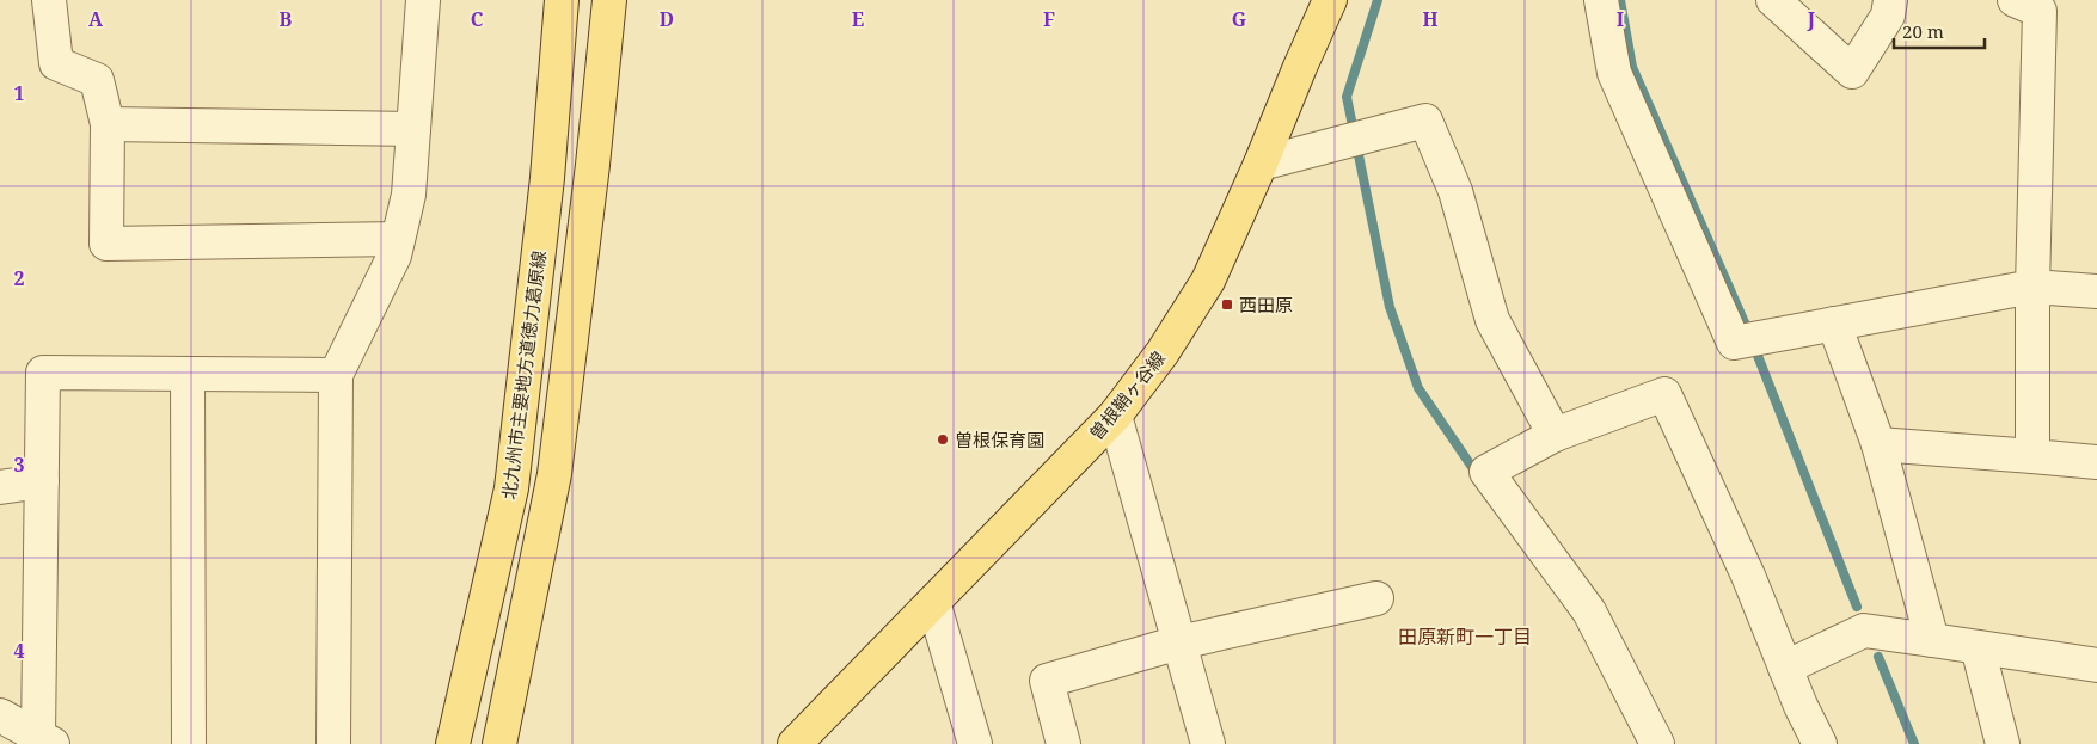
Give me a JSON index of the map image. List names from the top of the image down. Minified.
{"streets":{"main road":["北九州市主要地方道徳力葛原線","曽根鞘ヶ谷線"]},"districts":["田原新町一丁目"],"places":{"transit":["西田原"],"other":["曽根保育園"]},"scale_bar":"20 m","grid":{"columns":["A","B","C","D","E","F","G","H","I","J"],"rows":["1","2","3","4"]}}
